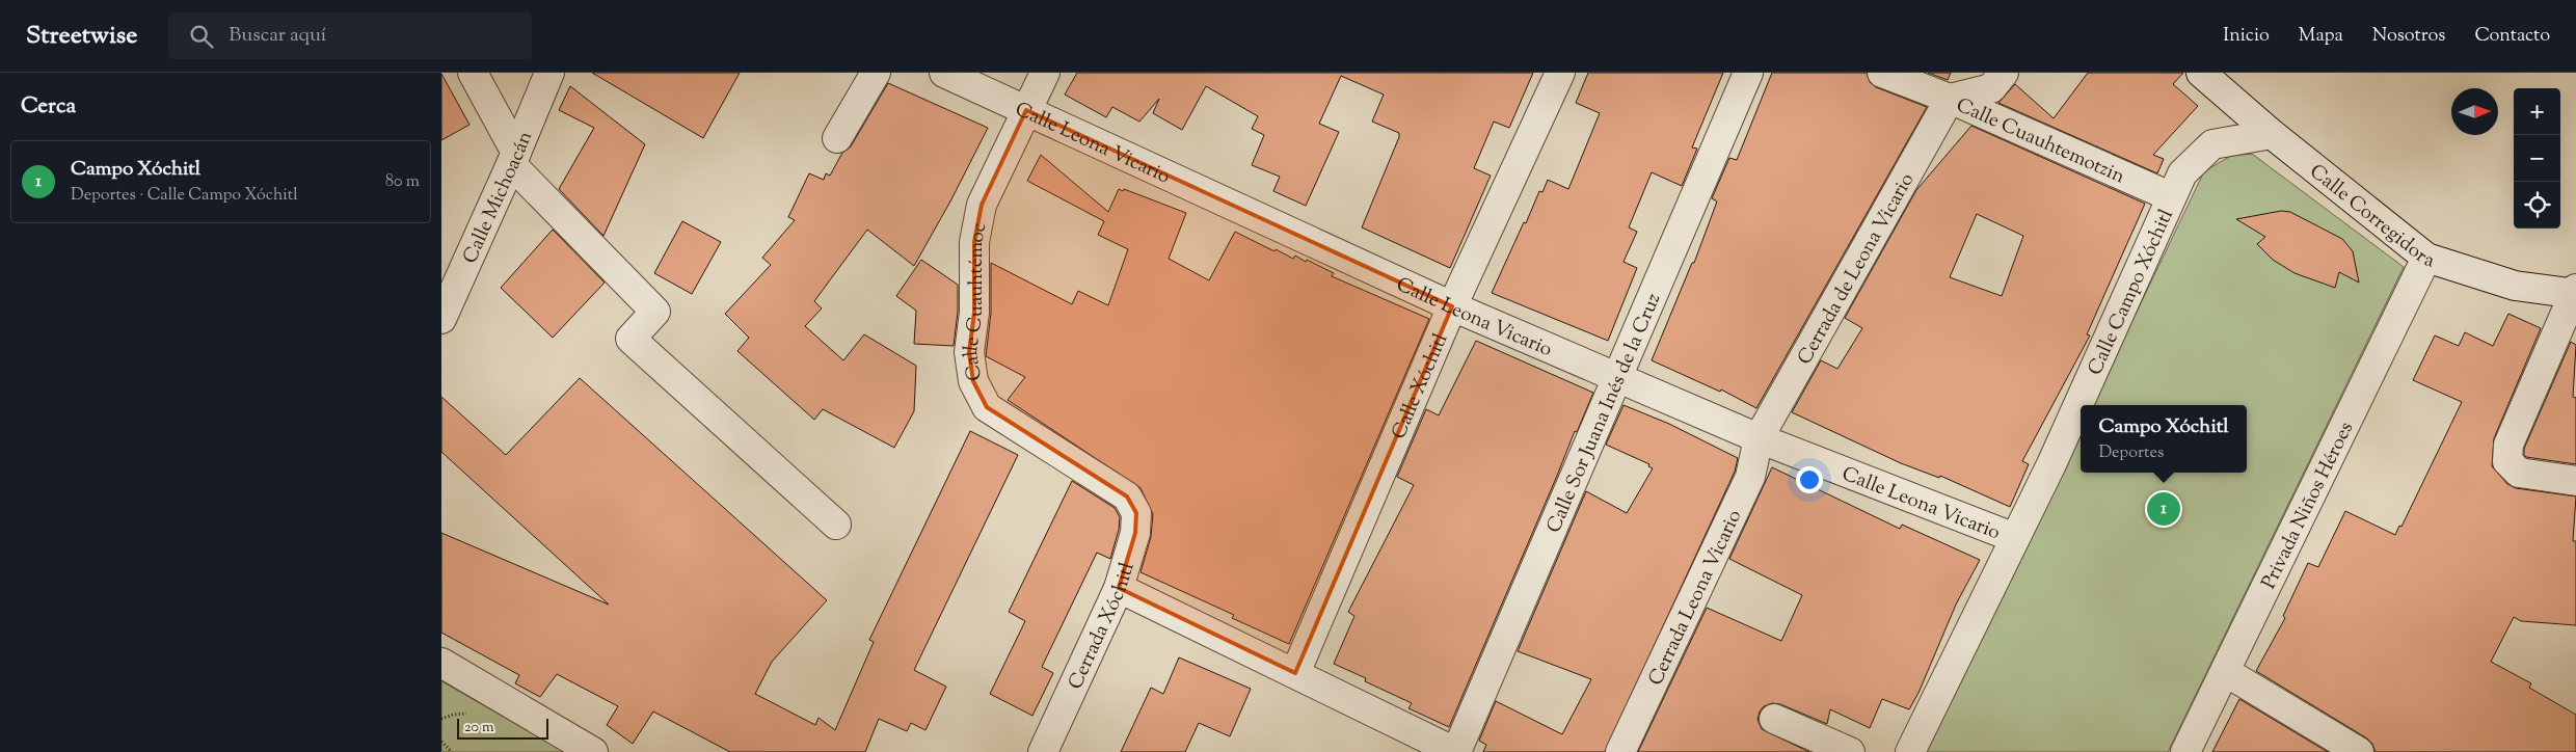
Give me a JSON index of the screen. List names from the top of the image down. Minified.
{"streets":{"street":["Calle Cuauhtemotzin","Calle Leona Vicario","Calle Michoacán","Calle Corregidora","Cerrada de Leona Vicario","Calle Campo Xóchitl","Calle Cuauhtémoc","Calle Xóchitl","Calle Sor Juana Inés de la Cruz","Privada Niños Héroes","Cerrada Leona Vicario","Cerrada Xóchitl"]},"crossings":[["Calle Cuauhtemotzin","Cerrada de Leona Vicario"],["Calle Cuauhtemotzin","Calle Campo Xóchitl"],["Calle Leona Vicario","Cerrada de Leona Vicario"],["Calle Leona Vicario","Calle Campo Xóchitl"],["Calle Leona Vicario","Calle Cuauhtémoc"],["Calle Leona Vicario","Calle Xóchitl"],["Calle Leona Vicario","Calle Sor Juana Inés de la Cruz"],["Calle Leona Vicario","Cerrada Leona Vicario"],["Calle Corregidora","Calle Campo Xóchitl"],["Calle Corregidora","Privada Niños Héroes"],["Cerrada de Leona Vicario","Cerrada Leona Vicario"],["Calle Cuauhtémoc","Cerrada Xóchitl"]],"scale_bar":"20 m","north":"right","page":{"header":"Streetwise","search":"Buscar aquí","nav":["Inicio","Mapa","Nosotros","Contacto"],"heading":"Cerca","map_buttons":["+","−"],"list":[{"mark":"1","name":"Campo Xóchitl","note":"Deportes · Calle Campo Xóchitl","value":"80 m"}],"popup":["Campo Xóchitl","Deportes"],"pins":"1","scale":"20 m"}}
